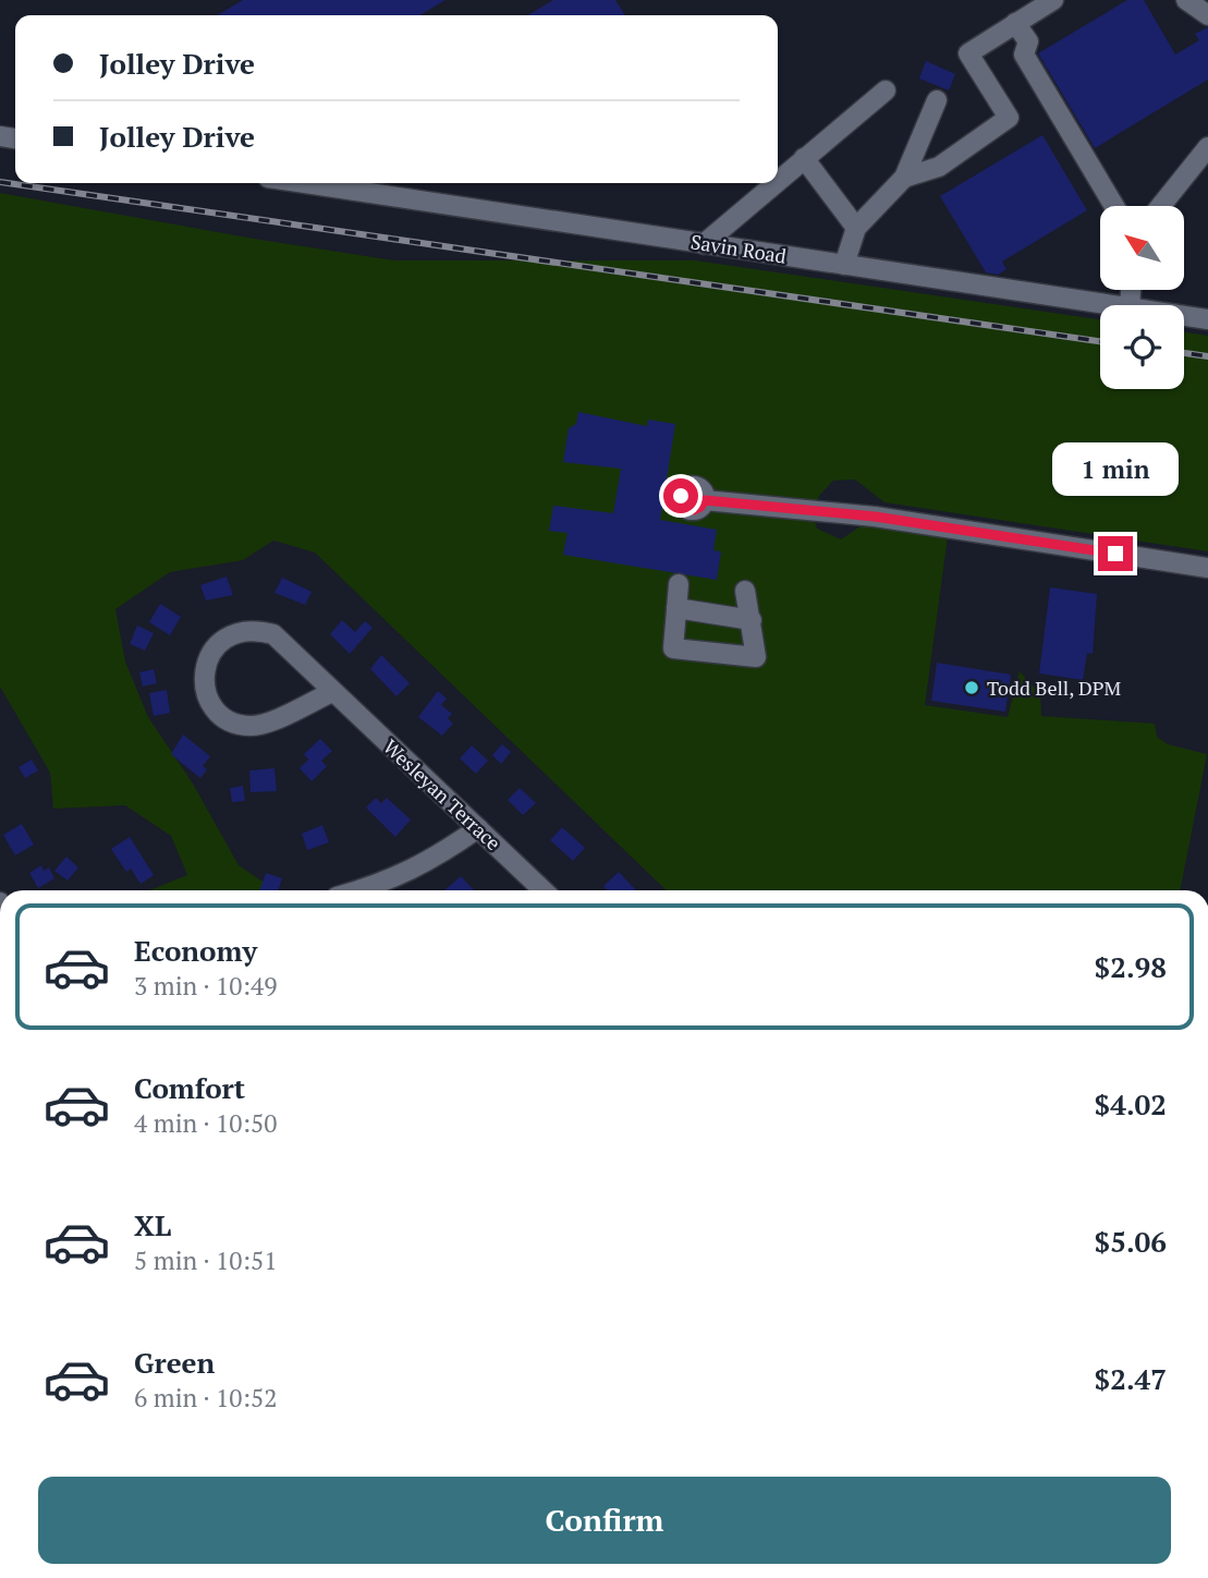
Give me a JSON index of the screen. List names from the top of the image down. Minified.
{"streets":{"street":["Savin Road","Wesleyan Terrace"]},"places":["Todd Bell, DPM"],"north":"top left","page":{"banner":["Jolley Drive","Jolley Drive"],"bubble":"1 min","list":[{"name":"Economy","note":"3 min · 10:49","value":"$2.98"},{"name":"Comfort","note":"4 min · 10:50","value":"$4.02"},{"name":"XL","note":"5 min · 10:51","value":"$5.06"},{"name":"Green","note":"6 min · 10:52","value":"$2.47"}],"buttons":"Confirm"}}
